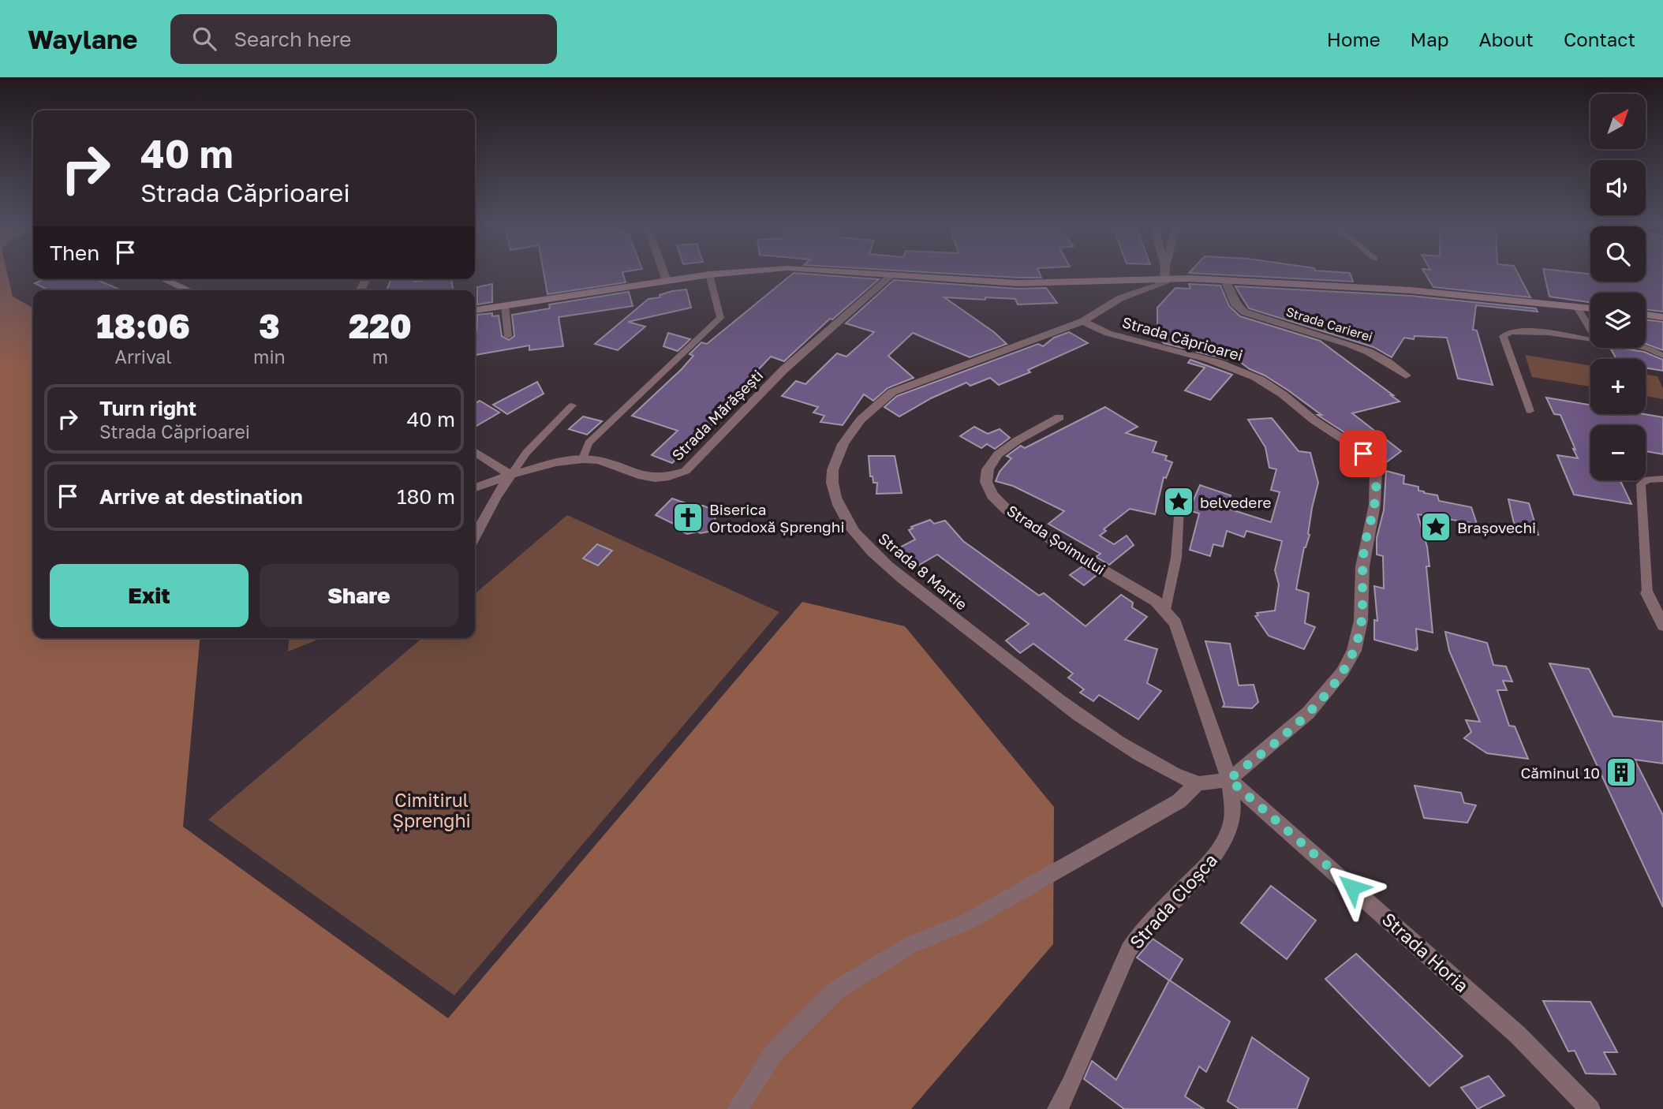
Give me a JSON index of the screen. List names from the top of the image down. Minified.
{"streets":{"street":["Strada Carierei","Strada Căprioarei","Strada Mărășești","Strada Șoimului","Strada 8 Martie","Strada Cloșca","Strada Horia"]},"crossings":[["Strada Carierei","Strada Mărășești"],["Strada Căprioarei","Strada Șoimului"],["Strada Căprioarei","Strada 8 Martie"],["Strada Căprioarei","Strada Cloșca"],["Strada Căprioarei","Strada Horia"],["Strada Șoimului","Strada Cloșca"],["Strada Șoimului","Strada Horia"],["Strada Cloșca","Strada Horia"]],"parks":["Cimitirul Șprenghi"],"places":{"place":["belvedere","Brașovechi"],"church":["Biserica Ortodoxă Șprenghi"],"building":["Căminul 10"]},"north":"top right","page":{"header":"Waylane","search":"Search here","nav":["Home","Map","About","Contact"],"map_buttons":["+","−"],"turn":["40 m","Strada Căprioarei"],"then":"Then","eta":["18:06","Arrival","3","min","220","m"],"list":[{"name":"Turn right","note":"Strada Căprioarei","value":"40 m"},{"name":"Arrive at destination","value":"180 m"}],"buttons":["Exit","Share"]}}
